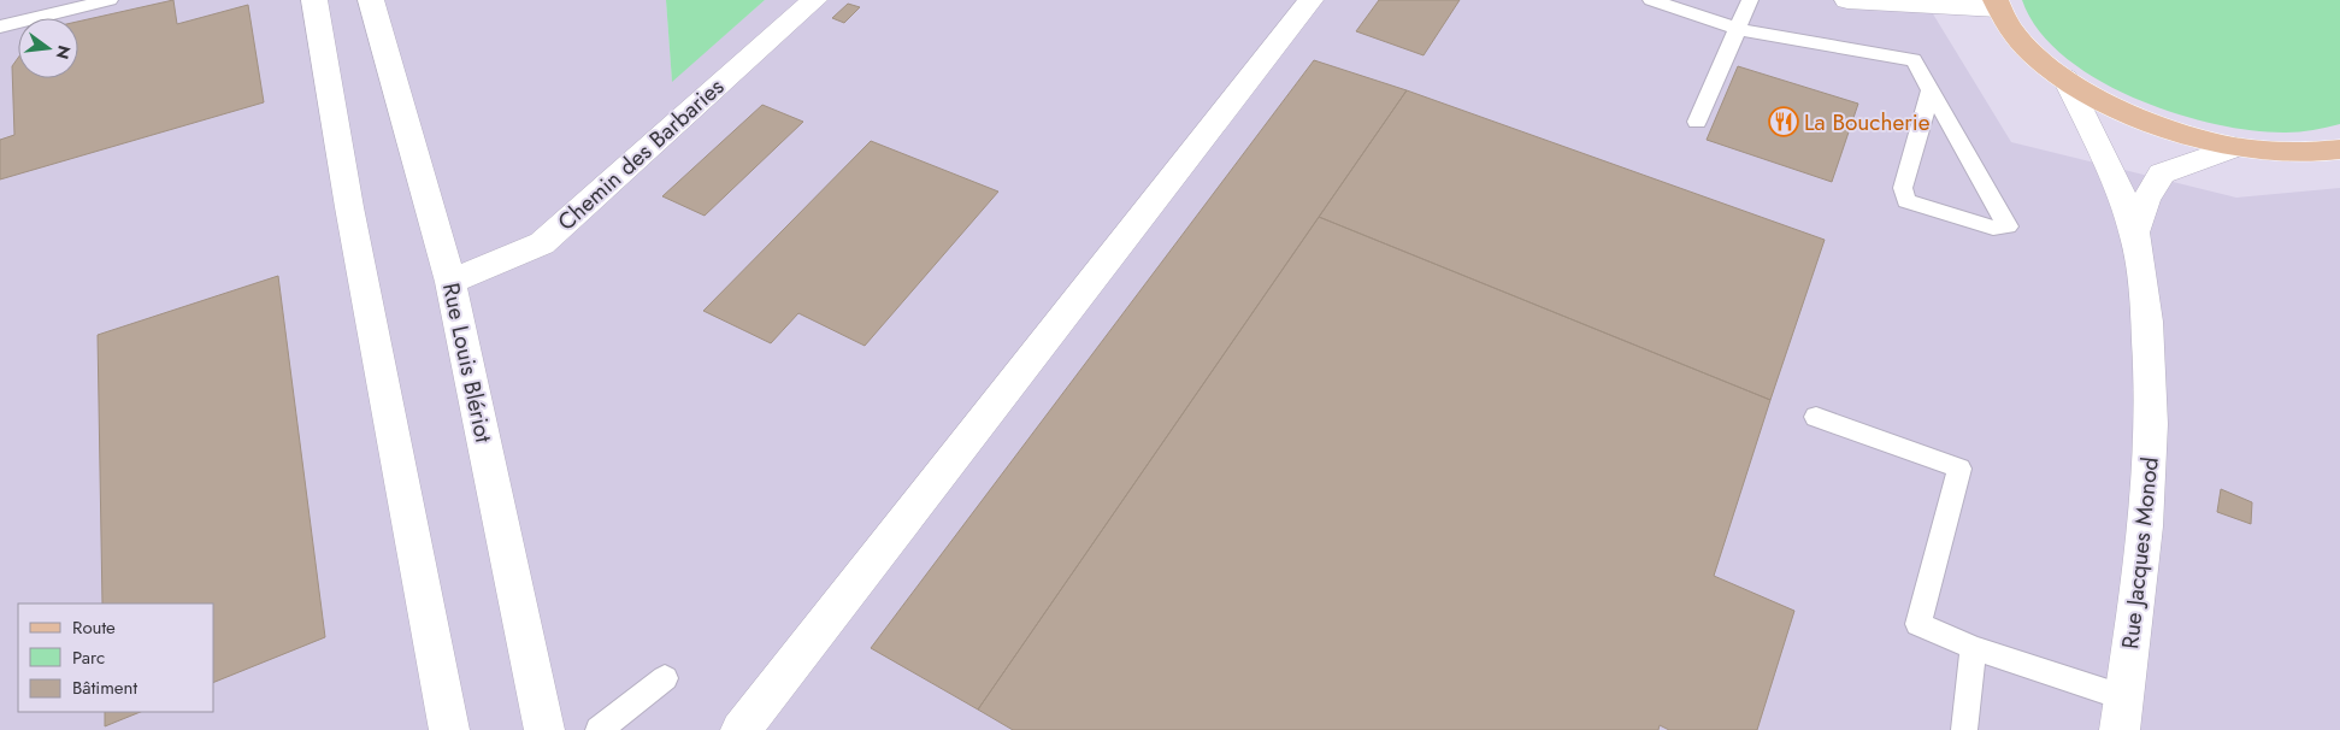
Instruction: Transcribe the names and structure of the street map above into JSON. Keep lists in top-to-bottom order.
{
  "streets": {
    "street": ["Chemin des Barbaries", "Rue Louis Blériot", "Rue Jacques Monod"]
  },
  "crossings": [
    ["Chemin des Barbaries", "Rue Louis Blériot"]
  ],
  "places": {
    "restaurant": ["La Boucherie"]
  },
  "legend": ["Route", "Parc", "Bâtiment"],
  "north": "right"
}
